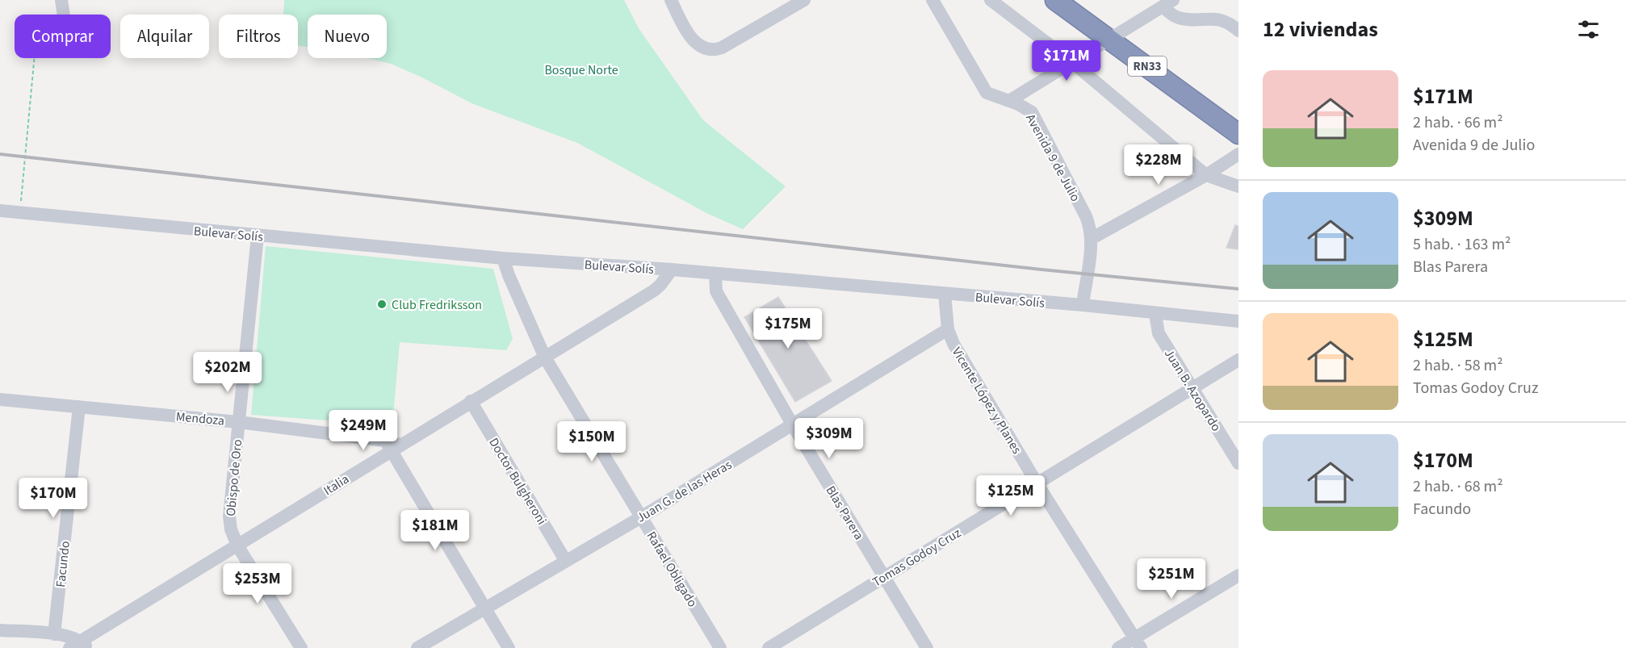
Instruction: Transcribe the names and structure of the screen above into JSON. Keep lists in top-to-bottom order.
{
  "streets": {
    "highway": ["RN33"],
    "street": [
      "Avenida 9 de Julio",
      "Bulevar Solís",
      "Juan B. Azopardo",
      "Vicente López y Planes",
      "Mendoza",
      "Obispo de Oro",
      "Doctor Bulgheroni",
      "Italia",
      "Juan G. de las Heras",
      "Blas Parera",
      "Tomas Godoy Cruz",
      "Facundo",
      "Rafael Obligado"
    ]
  },
  "crossings": [
    ["Bulevar Solís", "Juan B. Azopardo"],
    ["Bulevar Solís", "Vicente López y Planes"],
    ["Bulevar Solís", "Obispo de Oro"],
    ["Bulevar Solís", "Italia"],
    ["Bulevar Solís", "Blas Parera"],
    ["Bulevar Solís", "Rafael Obligado"],
    ["Juan B. Azopardo", "Tomas Godoy Cruz"],
    ["Vicente López y Planes", "Juan G. de las Heras"],
    ["Vicente López y Planes", "Tomas Godoy Cruz"],
    ["Mendoza", "Obispo de Oro"],
    ["Mendoza", "Italia"],
    ["Mendoza", "Facundo"],
    ["Obispo de Oro", "Italia"],
    ["Doctor Bulgheroni", "Italia"],
    ["Doctor Bulgheroni", "Juan G. de las Heras"],
    ["Italia", "Rafael Obligado"],
    ["Juan G. de las Heras", "Blas Parera"],
    ["Juan G. de las Heras", "Rafael Obligado"],
    ["Blas Parera", "Tomas Godoy Cruz"]
  ],
  "parks": ["Bosque Norte"],
  "places": ["Club Fredriksson"],
  "page": {
    "heading": "12 viviendas",
    "chip": [
      "Comprar",
      "Alquilar",
      "Filtros",
      "Nuevo"
    ],
    "price": [
      "$171M",
      "$228M",
      "$175M",
      "$202M",
      "$249M",
      "$309M",
      "$150M",
      "$125M",
      "$170M",
      "$181M",
      "$251M",
      "$253M"
    ],
    "list": [
      {
        "name": "$171M",
        "note": "2 hab. · 66 m² · Avenida 9 de Julio"
      },
      {
        "name": "$309M",
        "note": "5 hab. · 163 m² · Blas Parera"
      },
      {
        "name": "$125M",
        "note": "2 hab. · 58 m² · Tomas Godoy Cruz"
      },
      {
        "name": "$170M",
        "note": "2 hab. · 68 m² · Facundo"
      }
    ]
  }
}
